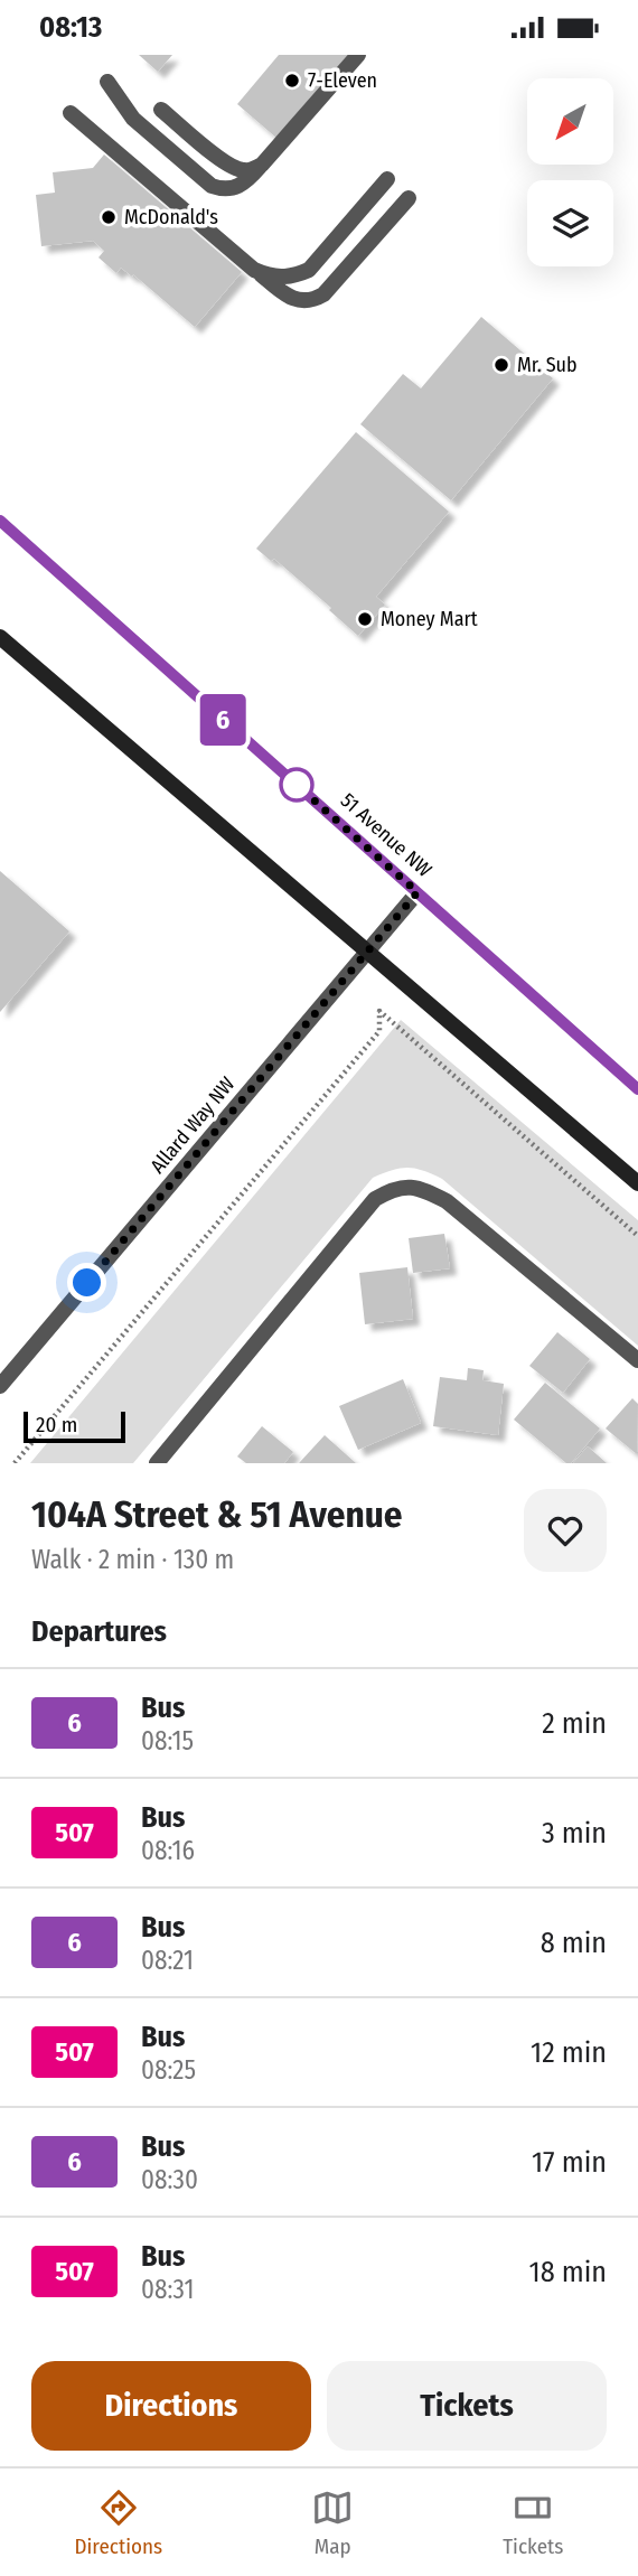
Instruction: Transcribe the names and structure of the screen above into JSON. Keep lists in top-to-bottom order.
{
  "streets": {
    "main road": ["51 Avenue NW"],
    "street": ["Allard Way NW"]
  },
  "crossings": [
    ["51 Avenue NW", "Allard Way NW"]
  ],
  "places": [
    "7-Eleven",
    "McDonald's",
    "Mr. Sub",
    "Money Mart"
  ],
  "lines": ["bus line 6"],
  "scale_bar": "20 m",
  "north": "bottom left",
  "page": {
    "status": "08:13",
    "on_map": "6",
    "scale": "20 m",
    "heading": [
      ["104A Street & 51 Avenue", "Walk · 2 min · 130 m"],
      "Departures"
    ],
    "list": [
      {
        "mark": "6",
        "name": "Bus",
        "note": "08:15",
        "value": "2 min"
      },
      {
        "mark": "507",
        "name": "Bus",
        "note": "08:16",
        "value": "3 min"
      },
      {
        "mark": "6",
        "name": "Bus",
        "note": "08:21",
        "value": "8 min"
      },
      {
        "mark": "507",
        "name": "Bus",
        "note": "08:25",
        "value": "12 min"
      },
      {
        "mark": "6",
        "name": "Bus",
        "note": "08:30",
        "value": "17 min"
      },
      {
        "mark": "507",
        "name": "Bus",
        "note": "08:31",
        "value": "18 min"
      }
    ],
    "buttons": ["Directions", "Tickets"],
    "tabs": ["Directions", "Map", "Tickets"]
  }
}
